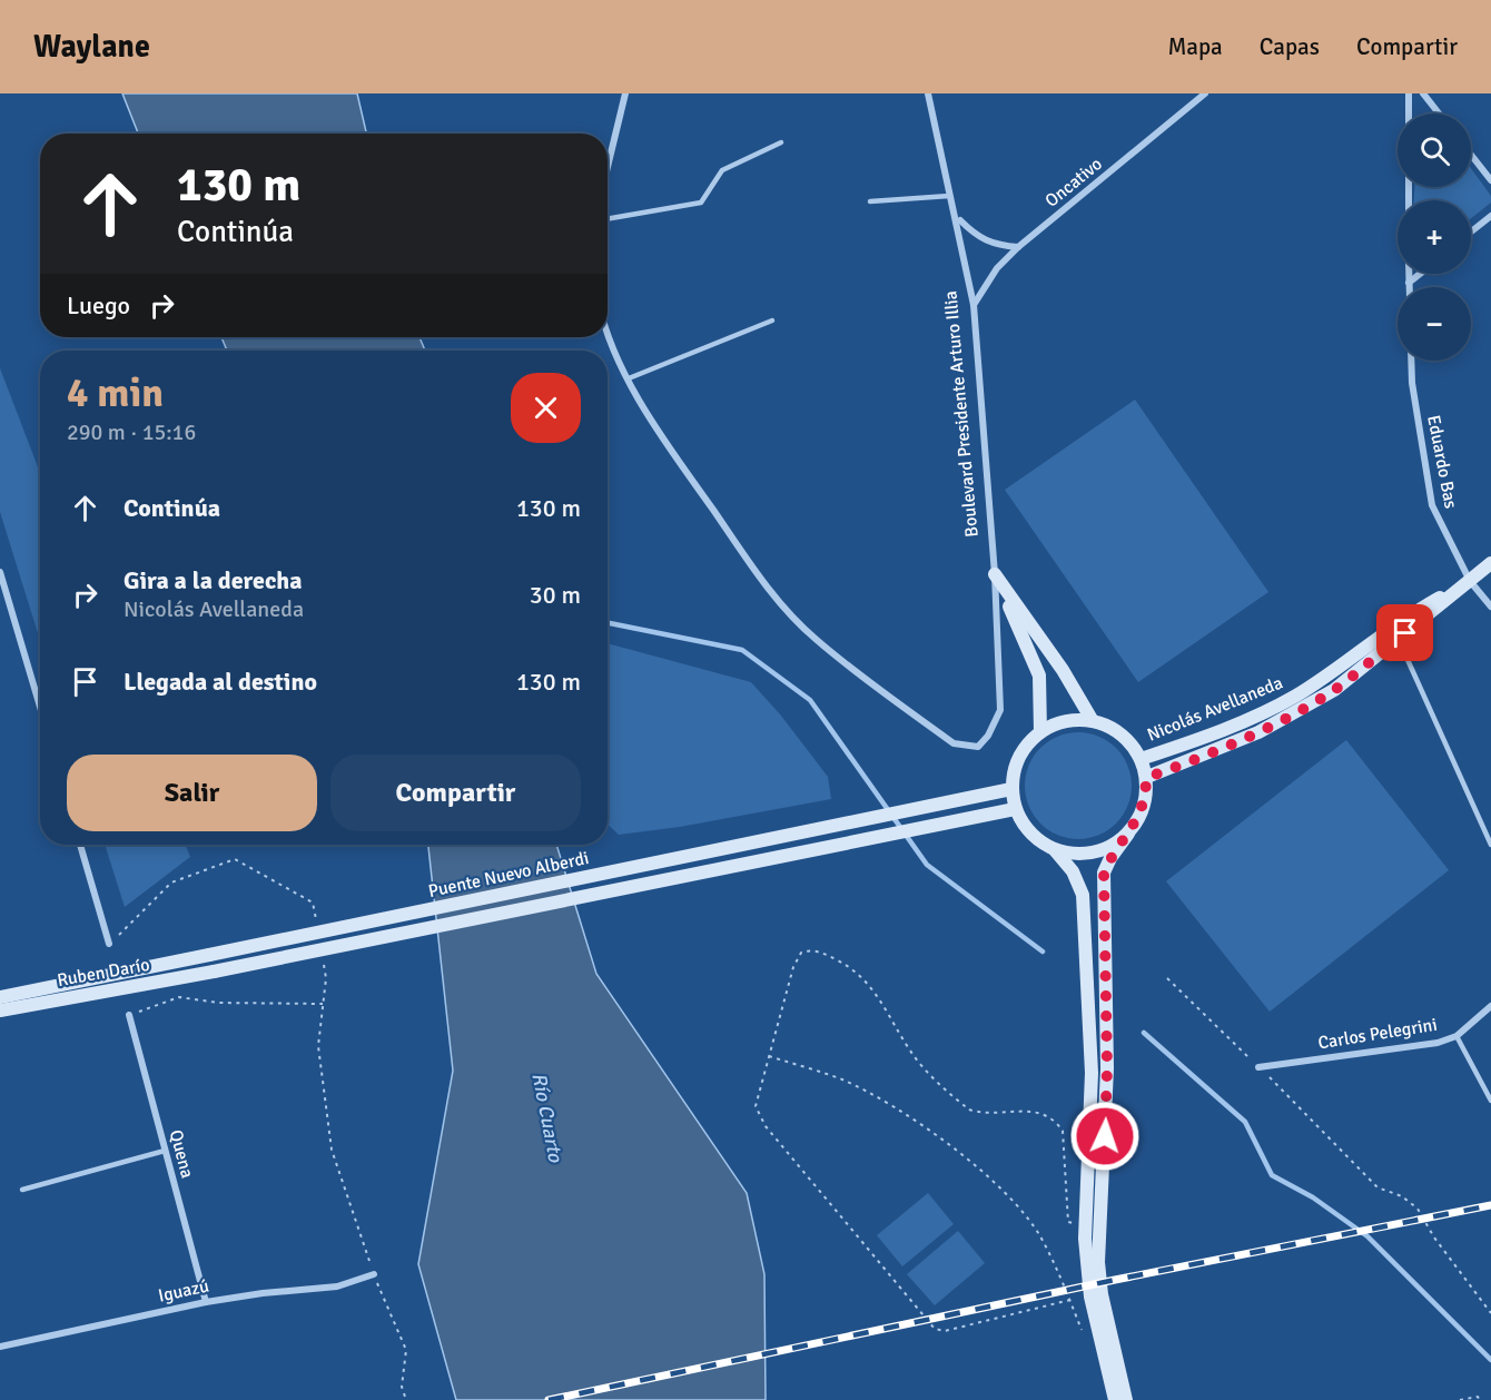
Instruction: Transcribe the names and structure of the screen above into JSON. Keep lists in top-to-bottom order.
{
  "streets": {
    "main road": ["Nicolás Avellaneda", "Puente Nuevo Alberdi", "Ruben Darío"],
    "street": [
      "Oncativo",
      "Boulevard Presidente Arturo Illia",
      "Eduardo Bas",
      "Carlos Pelegrini",
      "Quena",
      "Iguazú"
    ]
  },
  "crossings": [
    ["Oncativo", "Boulevard Presidente Arturo Illia"],
    ["Eduardo Bas", "Nicolás Avellaneda"],
    ["Nicolás Avellaneda", "Puente Nuevo Alberdi"],
    ["Puente Nuevo Alberdi", "Ruben Darío"],
    ["Quena", "Iguazú"]
  ],
  "water": ["Río Cuarto"],
  "page": {
    "header": "Waylane",
    "nav": ["Mapa", "Capas", "Compartir"],
    "map_buttons": ["+", "−"],
    "turn": ["130 m", "Continúa"],
    "then": "Luego",
    "heading": ["4 min", "290 m · 15:16"],
    "list": [
      {
        "name": "Continúa",
        "value": "130 m"
      },
      {
        "name": "Gira a la derecha",
        "note": "Nicolás Avellaneda",
        "value": "30 m"
      },
      {
        "name": "Llegada al destino",
        "value": "130 m"
      }
    ],
    "buttons": ["Salir", "Compartir"]
  }
}
